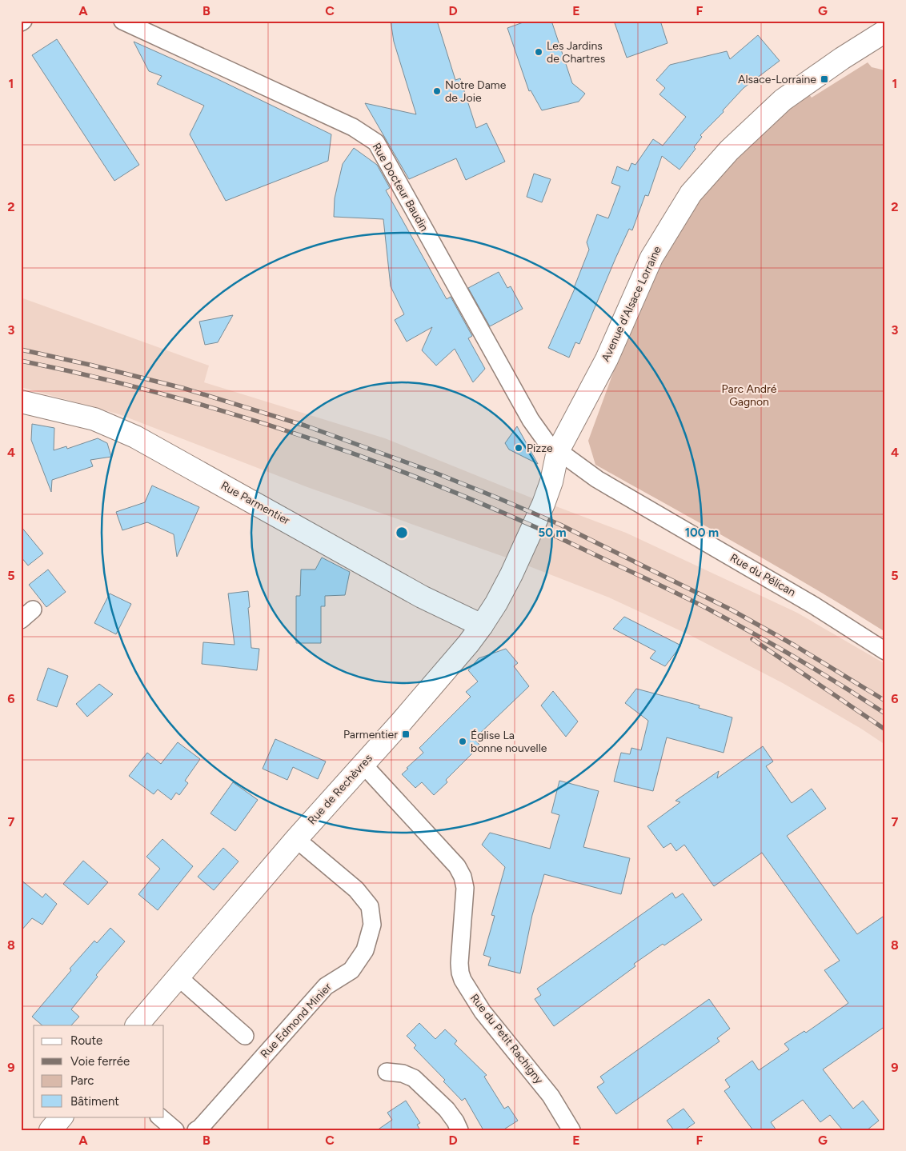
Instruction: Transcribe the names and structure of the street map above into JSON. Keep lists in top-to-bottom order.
{
  "streets": {
    "street": [
      "Rue Docteur Baudin",
      "Avenue d'Alsace Lorraine",
      "Rue Parmentier",
      "Rue du Pélican",
      "Rue de Rechèvres",
      "Rue Edmond Minier",
      "Rue du Petit Rachigny"
    ]
  },
  "crossings": [
    ["Rue Docteur Baudin", "Avenue d'Alsace Lorraine"],
    ["Rue Docteur Baudin", "Rue du Pélican"],
    ["Rue Docteur Baudin", "Rue de Rechèvres"],
    ["Avenue d'Alsace Lorraine", "Rue du Pélican"],
    ["Avenue d'Alsace Lorraine", "Rue de Rechèvres"],
    ["Rue Parmentier", "Rue de Rechèvres"],
    ["Rue du Pélican", "Rue de Rechèvres"],
    ["Rue de Rechèvres", "Rue Edmond Minier"],
    ["Rue de Rechèvres", "Rue du Petit Rachigny"]
  ],
  "parks": ["Parc André Gagnon"],
  "places": {
    "other": [
      "Les Jardins de Chartres",
      "Notre Dame de Joie",
      "Pizze",
      "Église La bonne nouvelle"
    ],
    "transit": ["Alsace-Lorraine", "Parmentier"]
  },
  "legend": [
    "Route",
    "Voie ferrée",
    "Parc",
    "Bâtiment"
  ],
  "grid": {
    "columns": [
      "A",
      "B",
      "C",
      "D",
      "E",
      "F",
      "G"
    ],
    "rows": [
      "1",
      "2",
      "3",
      "4",
      "5",
      "6",
      "7",
      "8",
      "9"
    ]
  },
  "rings": ["50 m", "100 m"]
}
